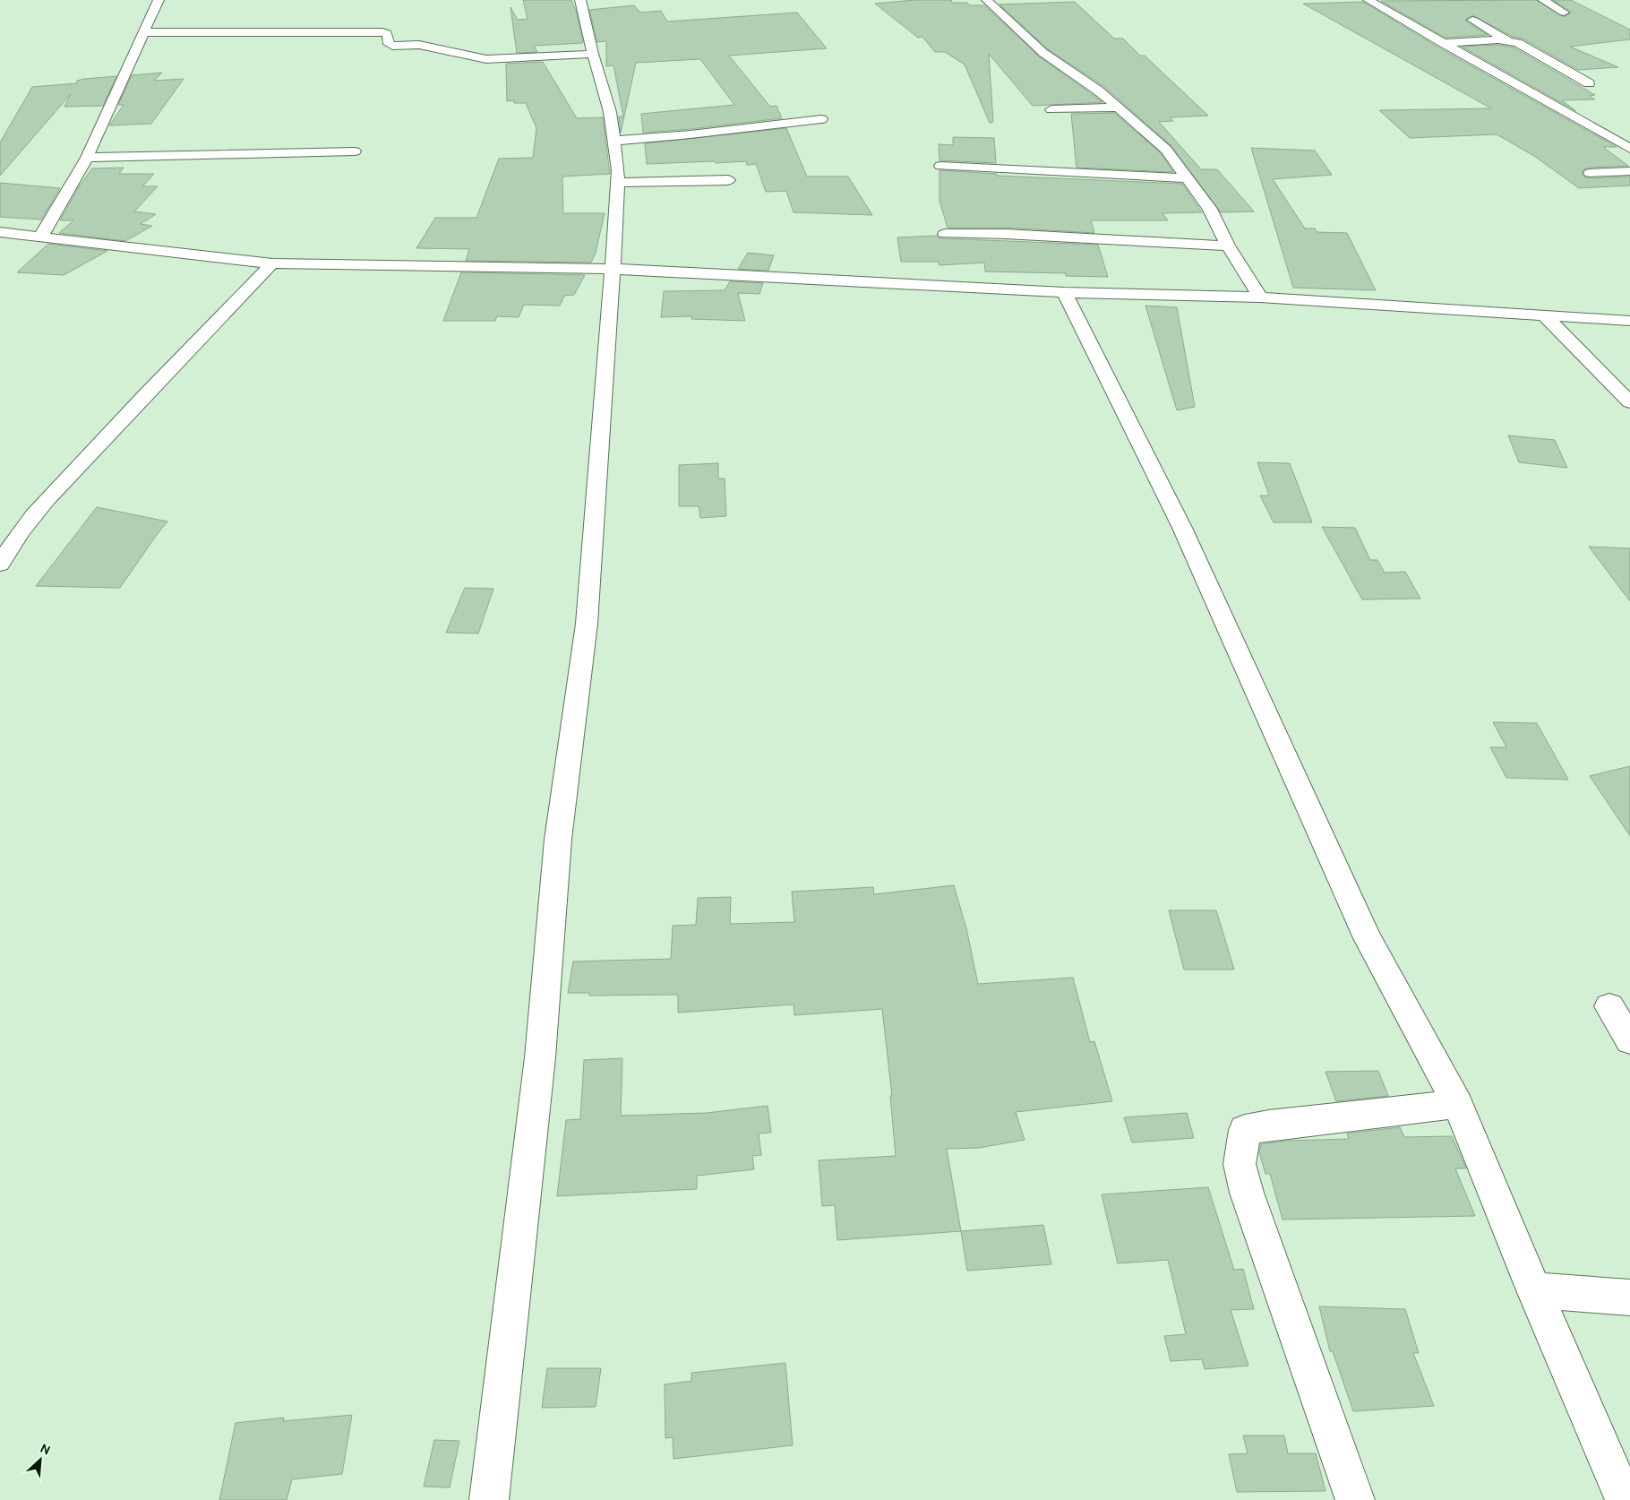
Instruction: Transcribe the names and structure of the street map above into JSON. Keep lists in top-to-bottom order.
{
  "north": "top right"
}
